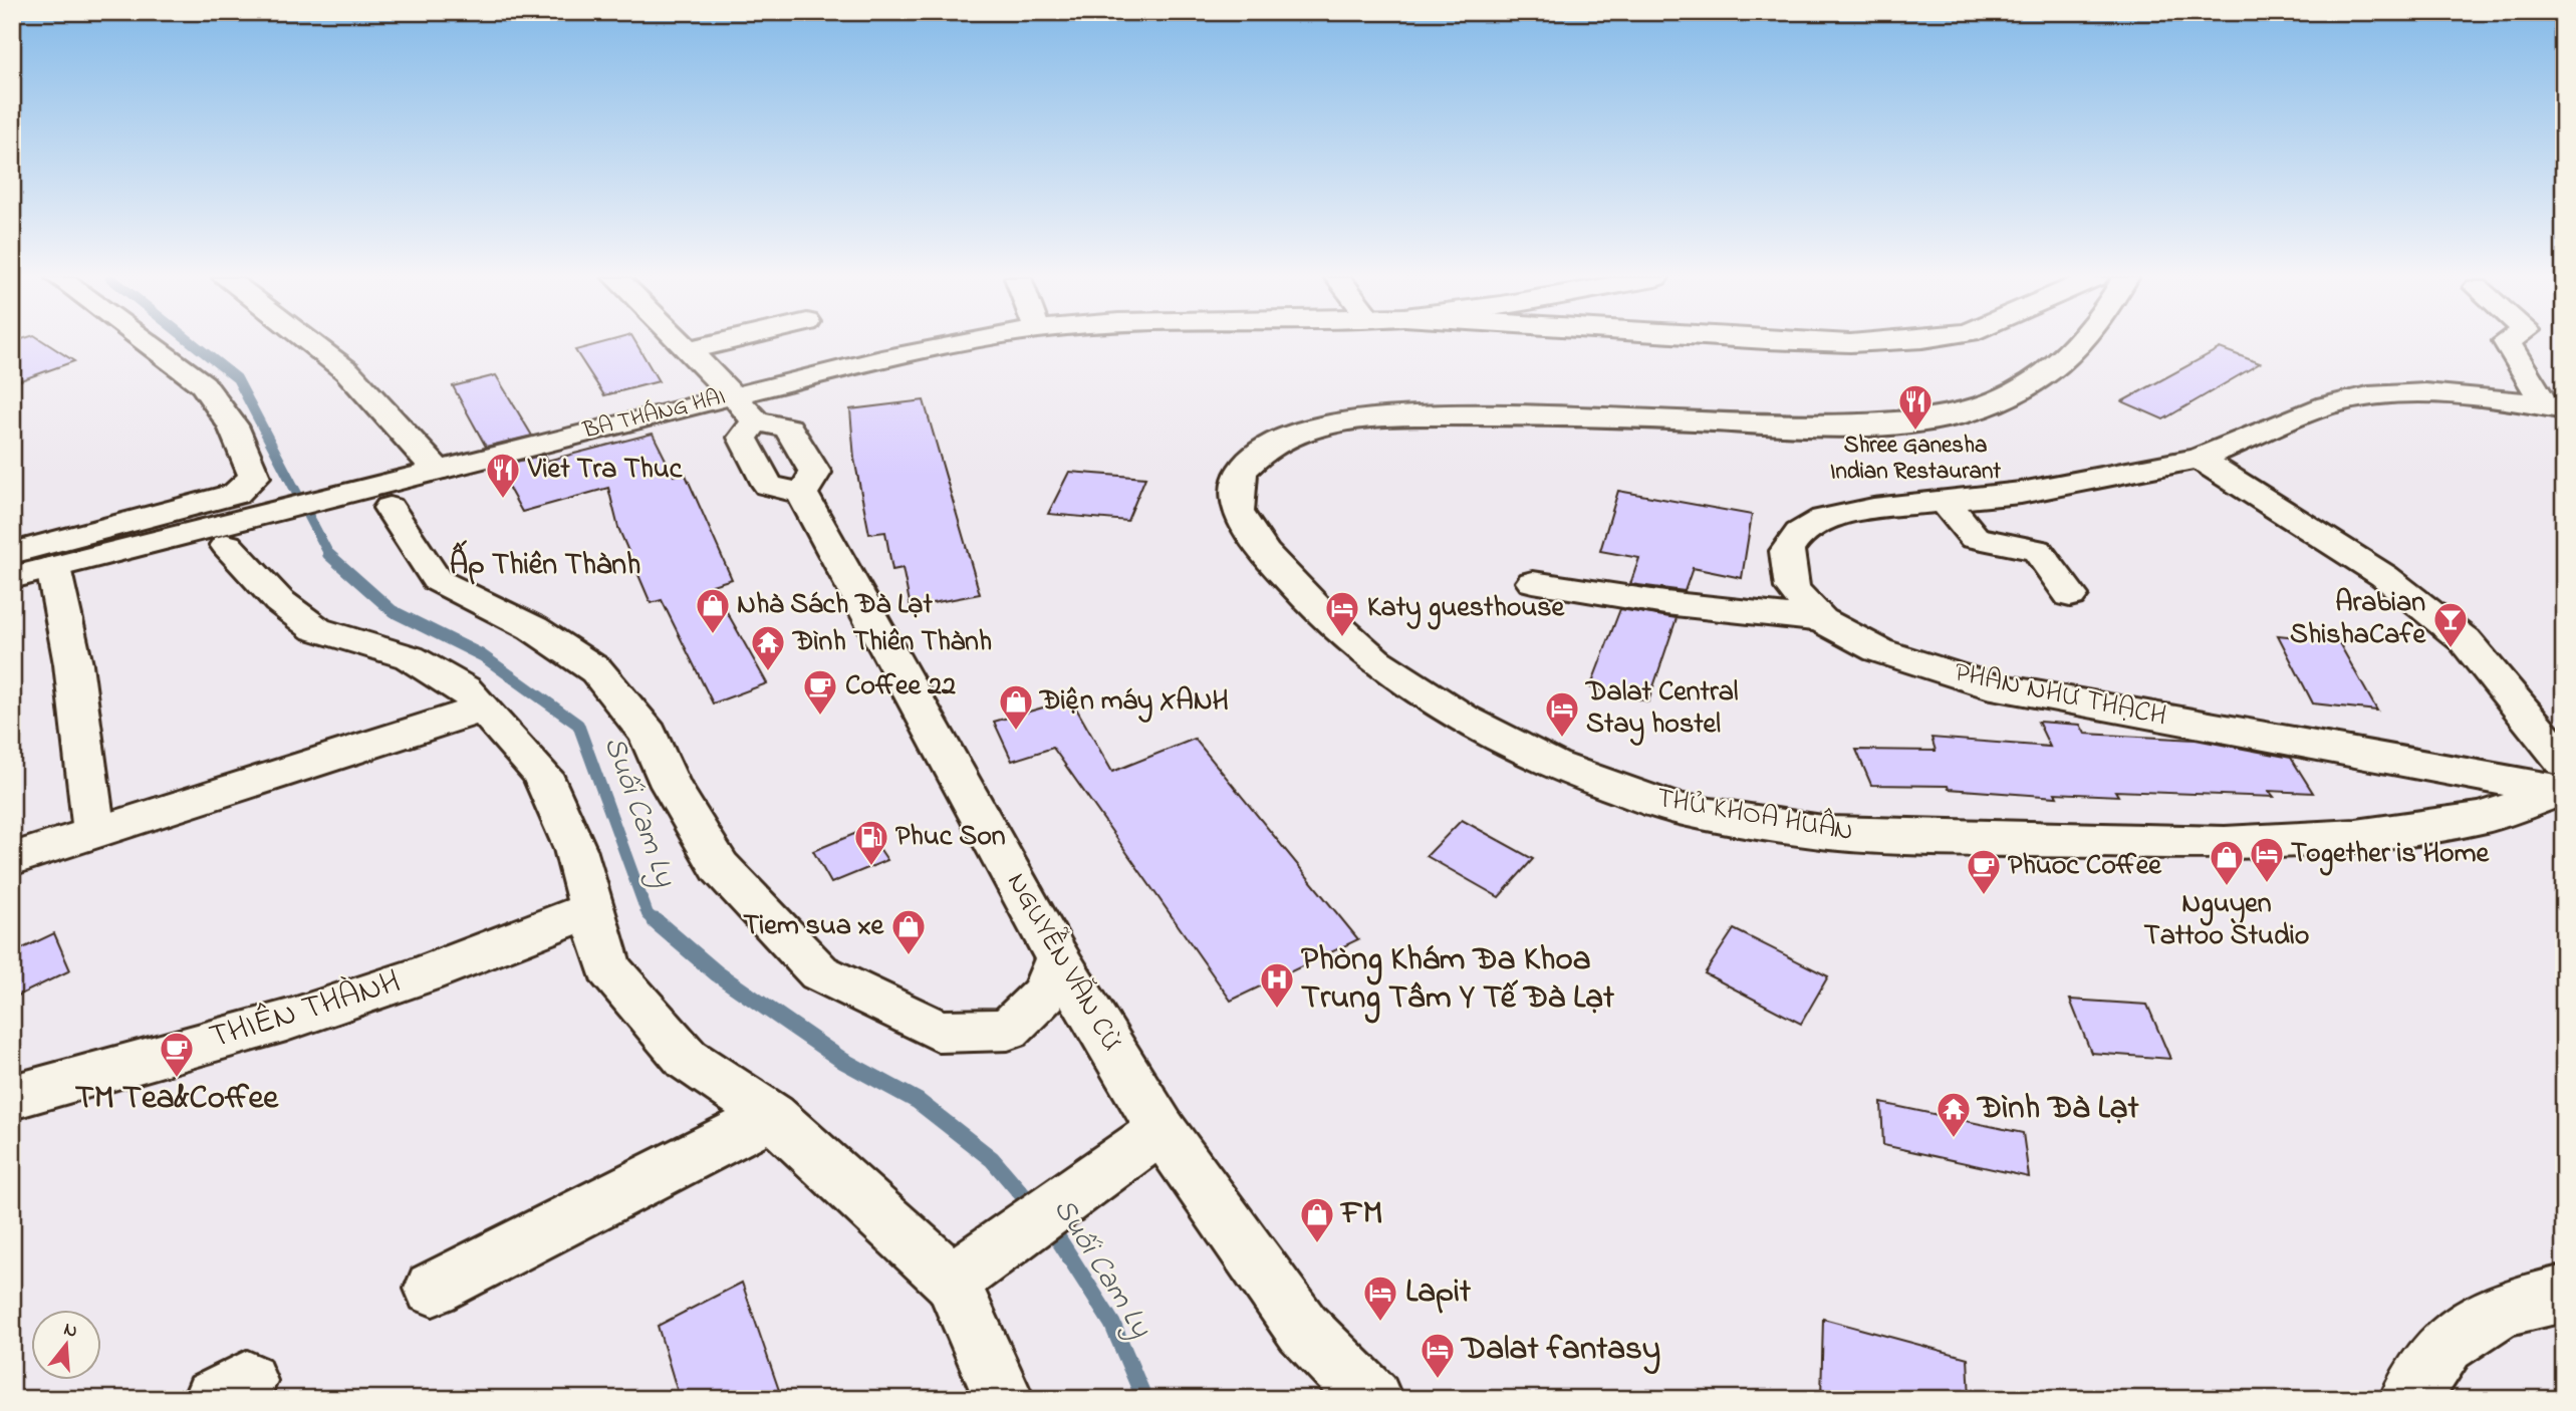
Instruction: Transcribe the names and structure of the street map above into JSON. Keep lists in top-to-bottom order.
{
  "streets": {
    "street": [
      "BA THÁNG HAI",
      "PHAN NHƯ THẠCH",
      "THỦ KHOA HUÂN",
      "NGUYỄN VĂN CỪ",
      "THIÊN THÀNH"
    ]
  },
  "crossings": [
    ["PHAN NHƯ THẠCH", "THỦ KHOA HUÂN"]
  ],
  "districts": ["Ấp Thiên Thành"],
  "water": ["Suối Cam Ly"],
  "places": {
    "restaurant": ["Shree Ganesha Indian Restaurant", "Viet Tra Thuc"],
    "shop": [
      "Nhà Sách Đà Lạt",
      "Điện máy XANH",
      "Nguyen Tattoo Studio",
      "Tiem sua xe",
      "FM"
    ],
    "hotel": [
      "Katy guesthouse",
      "Dalat Central Stay hostel",
      "Together is Home",
      "Lapit",
      "Dalat fantasy"
    ],
    "bar": ["Arabian ShishaCafe"],
    "temple": ["Đình Thiên Thành", "Đình Đà Lạt"],
    "cafe": ["Coffee 22", "Phuoc Coffee", "TM Tea&Coffee"],
    "fuel station": ["Phuc Son"],
    "hospital": ["Phòng Khám Đa Khoa Trung Tâm Y Tế Đà Lạt"]
  },
  "north": "top"
}
